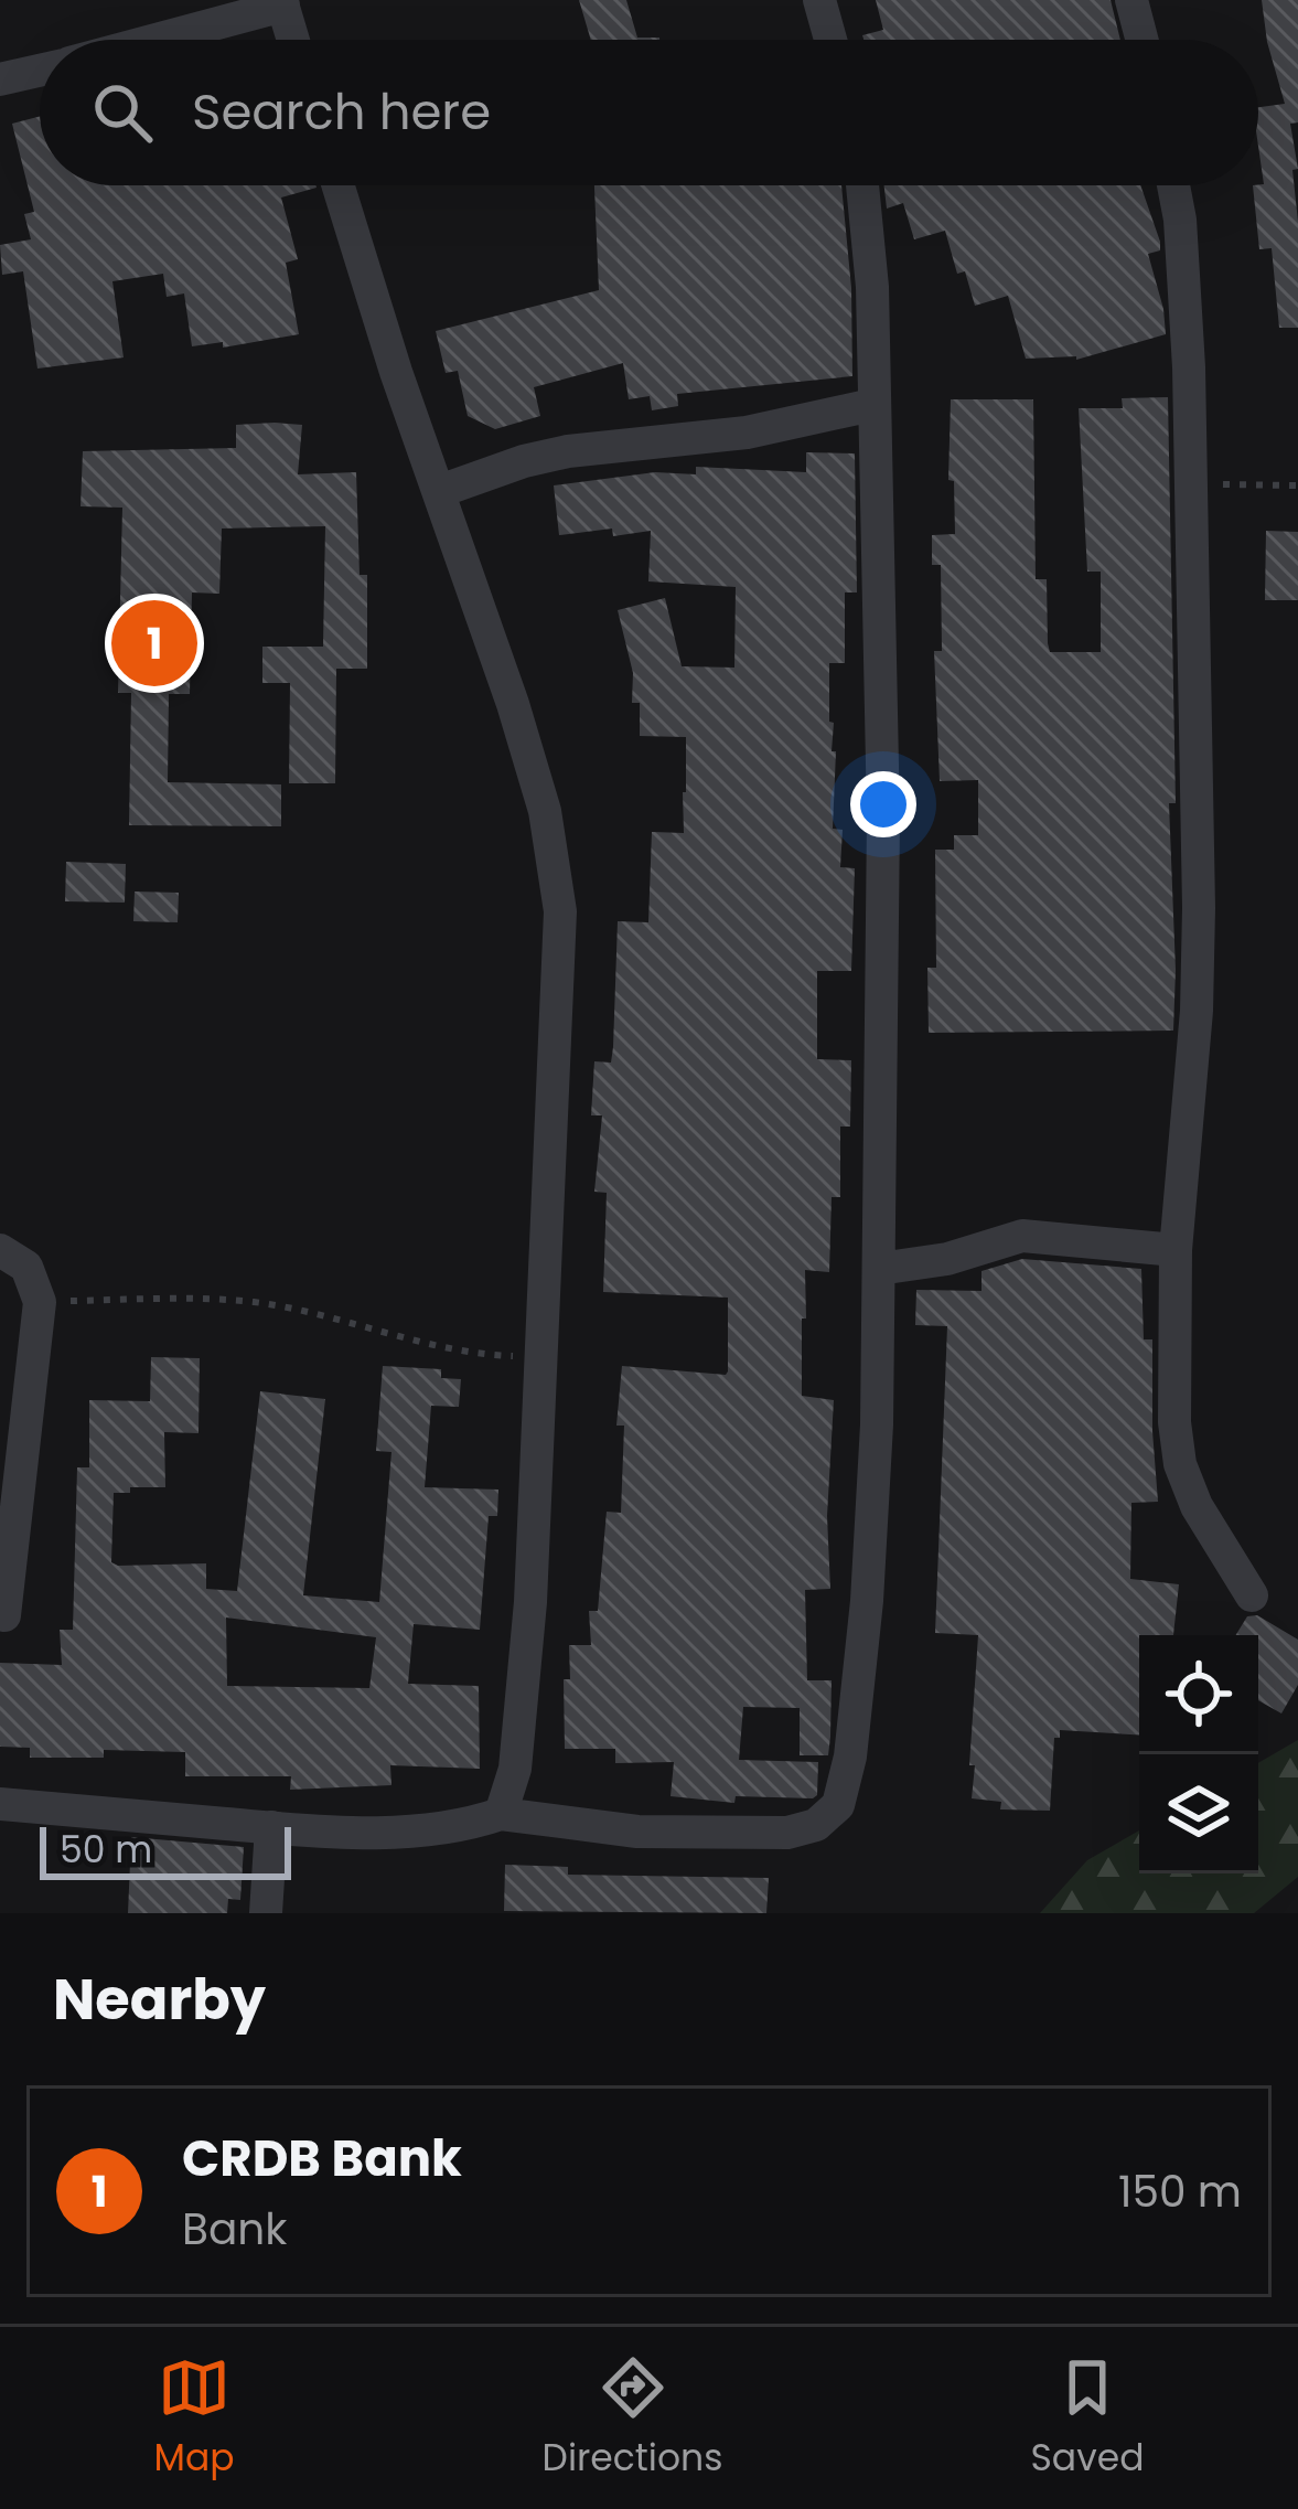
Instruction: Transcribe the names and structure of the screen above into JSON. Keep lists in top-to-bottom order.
{
  "scale_bar": "50 m",
  "page": {
    "search": "Search here",
    "pins": "1",
    "scale": "50 m",
    "heading": "Nearby",
    "list": [
      {
        "mark": "1",
        "name": "CRDB Bank",
        "note": "Bank",
        "value": "150 m"
      }
    ],
    "nav": ["Map", "Directions", "Saved"]
  }
}
